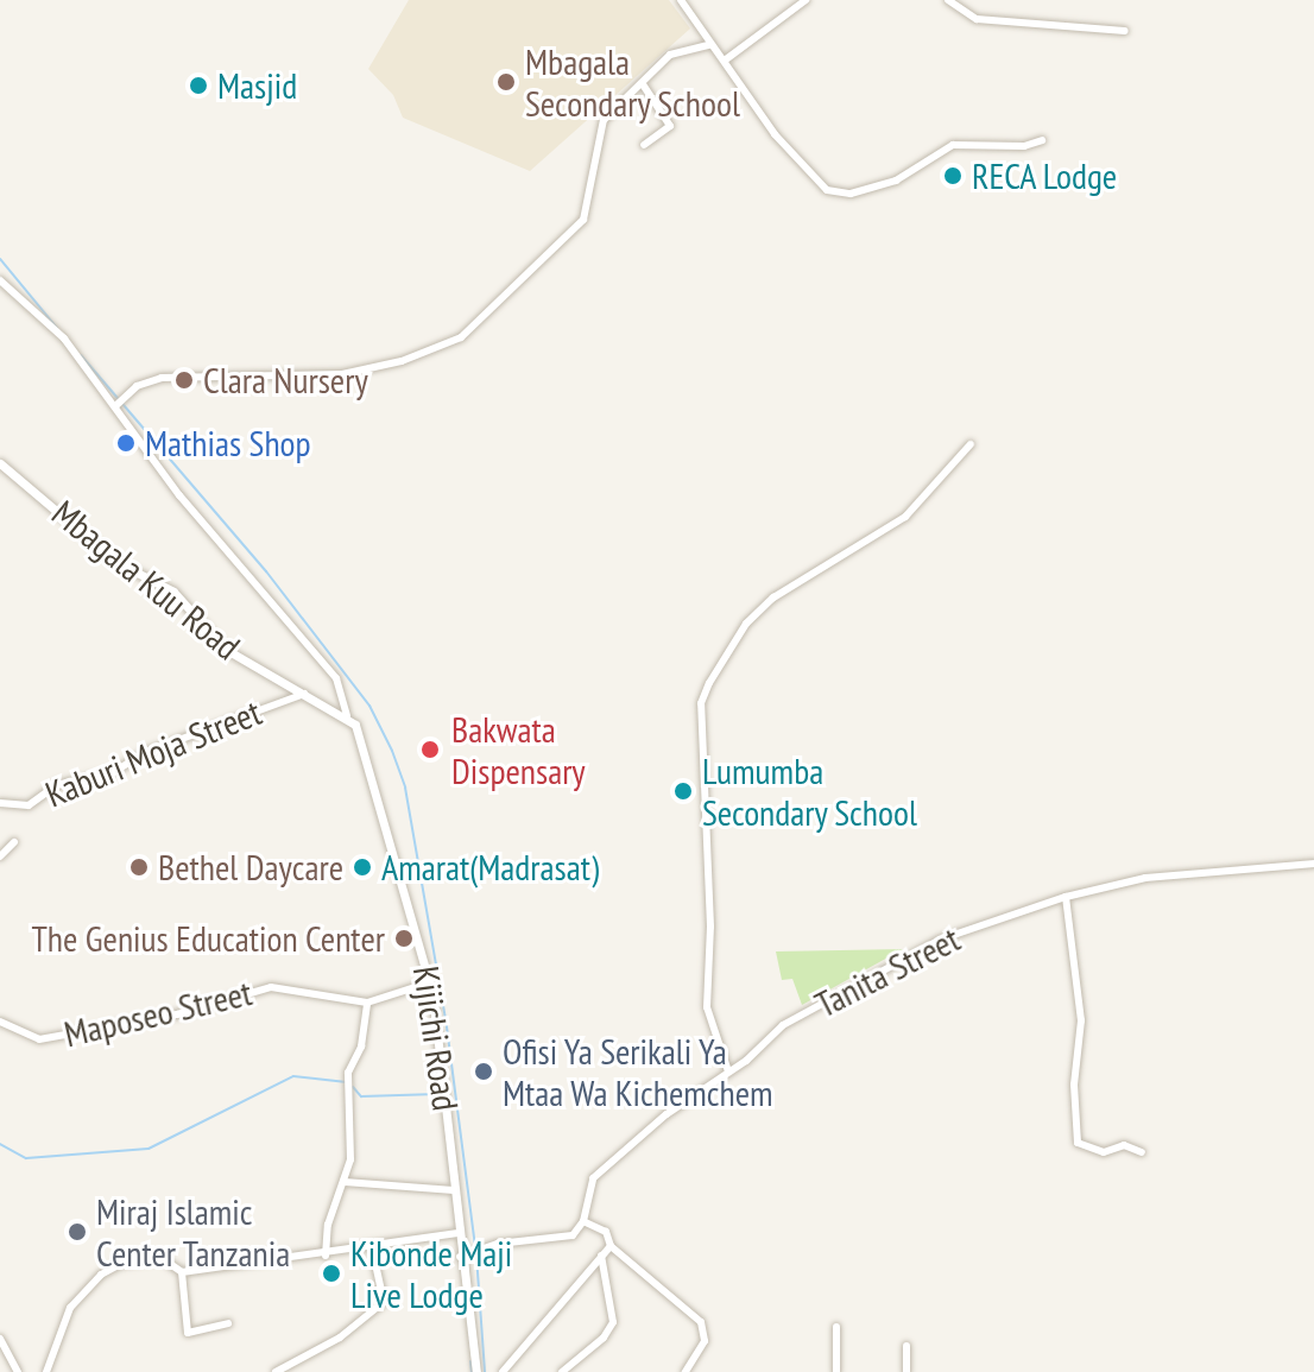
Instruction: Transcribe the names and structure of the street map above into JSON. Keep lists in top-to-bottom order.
{
  "streets": {
    "street": [
      "Mbagala Kuu Road",
      "Kaburi Moja Street",
      "Tanita Street",
      "Maposeo Street",
      "Kijichi Road"
    ]
  },
  "crossings": [
    ["Mbagala Kuu Road", "Kaburi Moja Street"],
    ["Mbagala Kuu Road", "Kijichi Road"],
    ["Maposeo Street", "Kijichi Road"]
  ],
  "places": [
    "Mbagala Secondary School",
    "Masjid",
    "RECA Lodge",
    "Clara Nursery",
    "Mathias Shop",
    "Bakwata Dispensary",
    "Lumumba Secondary School",
    "Bethel Daycare",
    "Amarat(Madrasat)",
    "The Genius Education Center",
    "Ofisi Ya Serikali Ya Mtaa Wa Kichemchem",
    "Miraj Islamic Center Tanzania",
    "Kibonde Maji Live Lodge"
  ]
}
